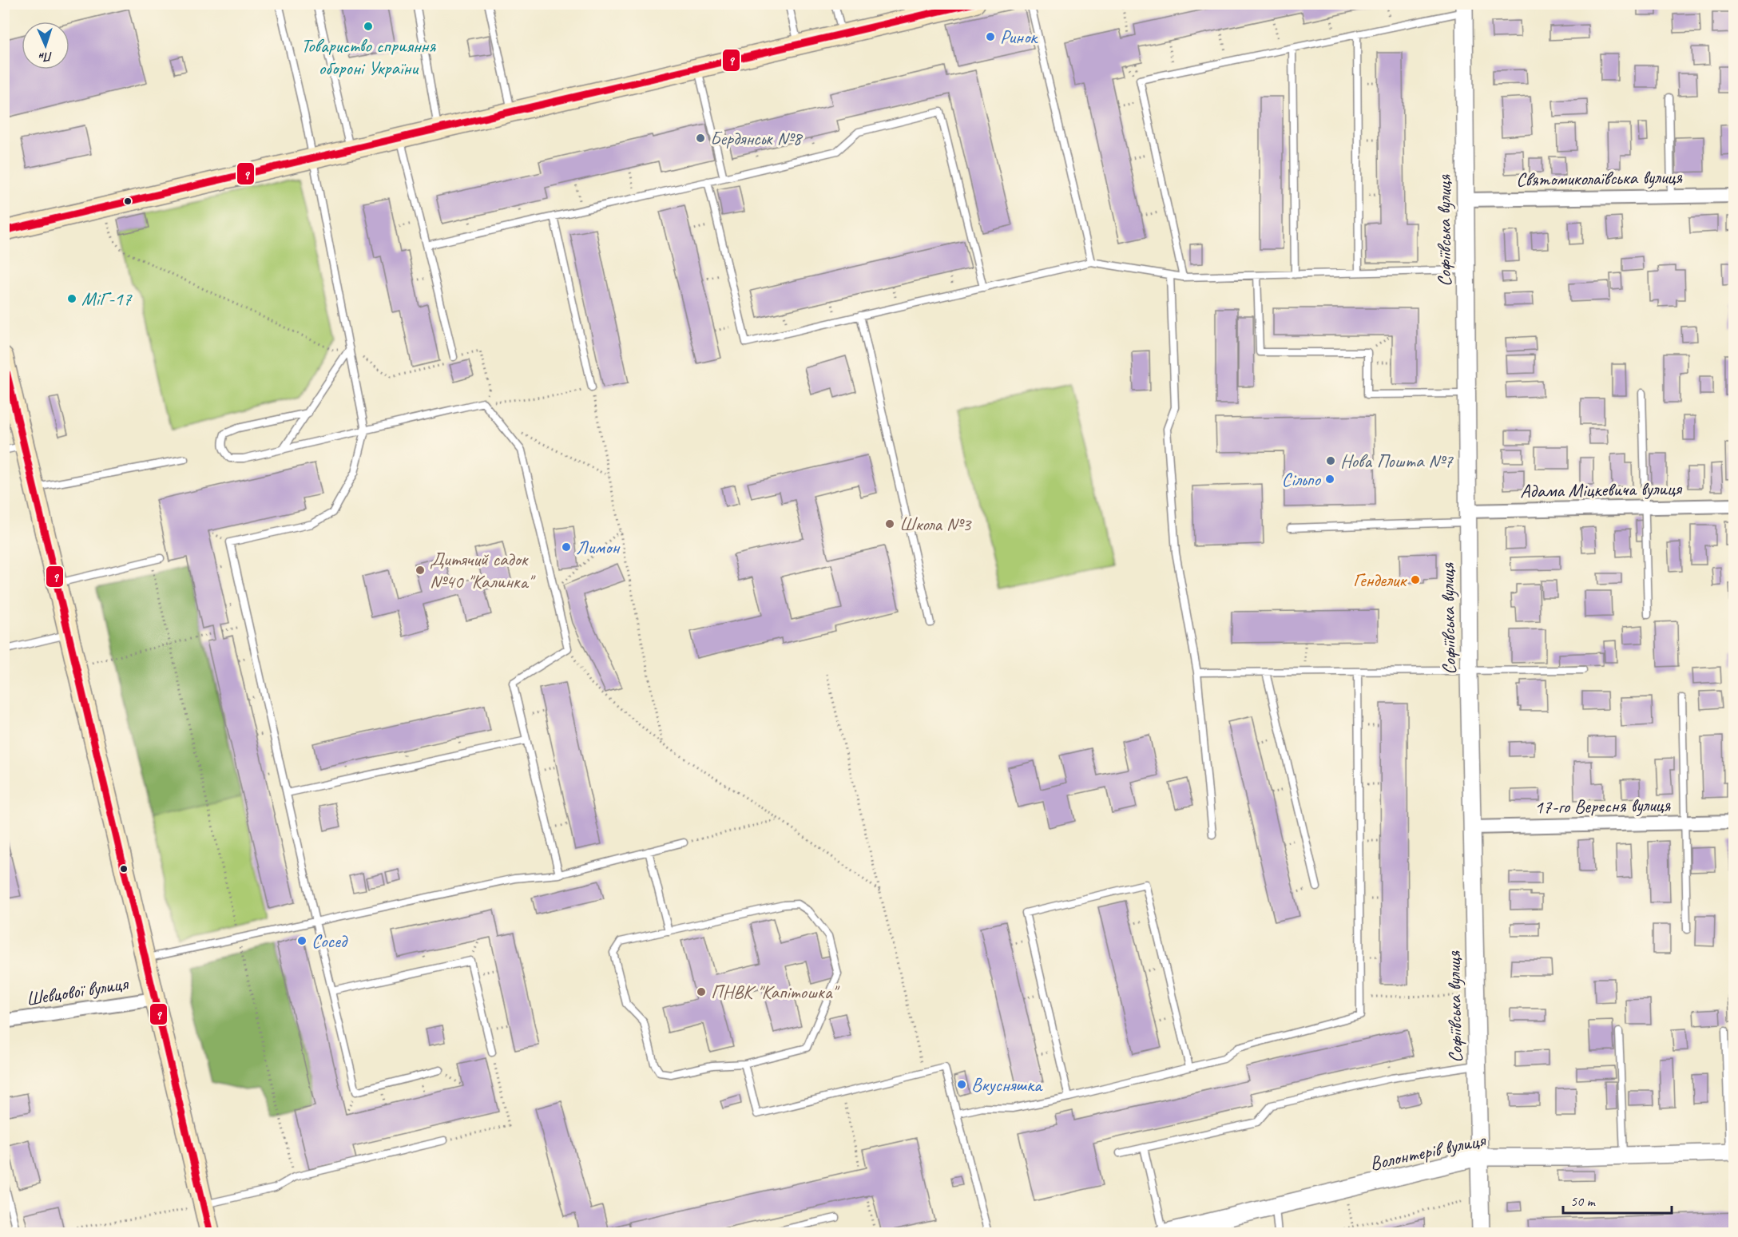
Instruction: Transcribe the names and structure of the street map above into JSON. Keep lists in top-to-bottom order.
{
  "streets": {
    "street": [
      "Святомиколаївська вулиця",
      "Софіївська вулиця",
      "Адама Міцкевича вулиця",
      "17-го Вересня вулиця",
      "Шевцової вулиця",
      "Волонтерів вулиця"
    ]
  },
  "crossings": [
    ["Святомиколаївська вулиця", "Софіївська вулиця"],
    ["Софіївська вулиця", "Адама Міцкевича вулиця"],
    ["Софіївська вулиця", "17-го Вересня вулиця"],
    ["Софіївська вулиця", "Волонтерів вулиця"]
  ],
  "places": [
    "Товариство сприяння обороні України",
    "Ринок",
    "Бердянськ №8",
    "МіГ-17",
    "Нова Пошта №7",
    "Сільпо",
    "Школа №3",
    "Лимон",
    "Дитячий садок №40 \"Калинка\"",
    "Генделик",
    "Сосед",
    "ПНВК \"Капітошка\"",
    "Вкусняшка"
  ],
  "lines": ["transit line 9"],
  "scale_bar": "50 m",
  "north": "bottom"
}
